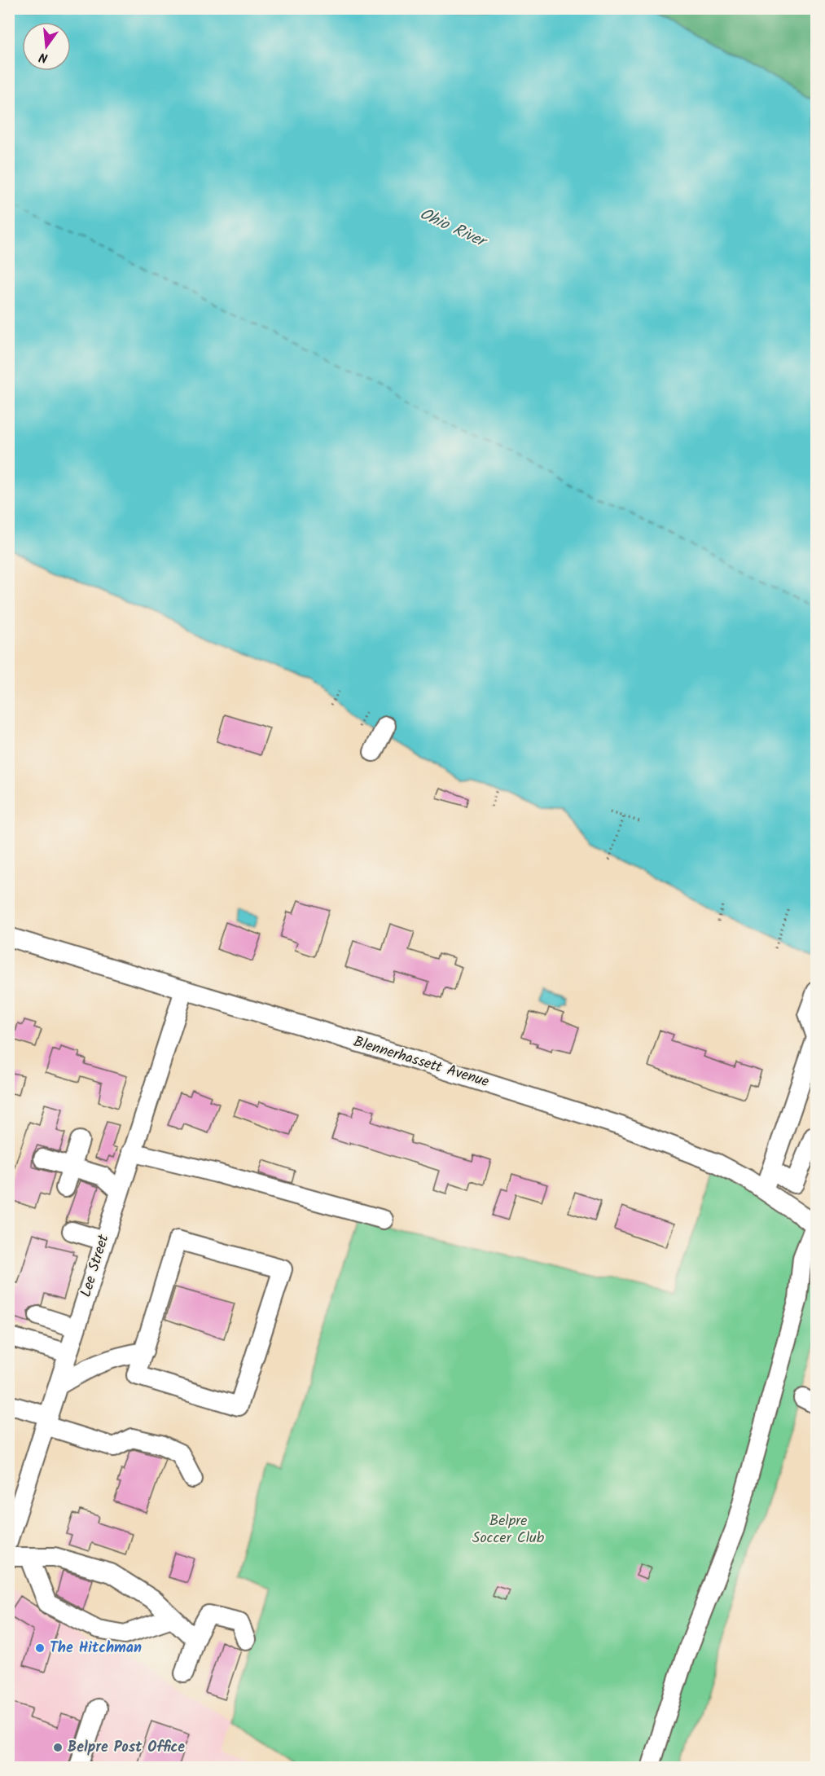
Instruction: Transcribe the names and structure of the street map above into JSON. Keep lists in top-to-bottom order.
{
  "streets": {
    "street": ["Blennerhassett Avenue", "Lee Street"]
  },
  "crossings": [
    ["Blennerhassett Avenue", "Lee Street"]
  ],
  "water": ["Ohio River"],
  "parks": ["Belpre Soccer Club"],
  "places": ["The Hitchman", "Belpre Post Office"],
  "north": "bottom"
}
